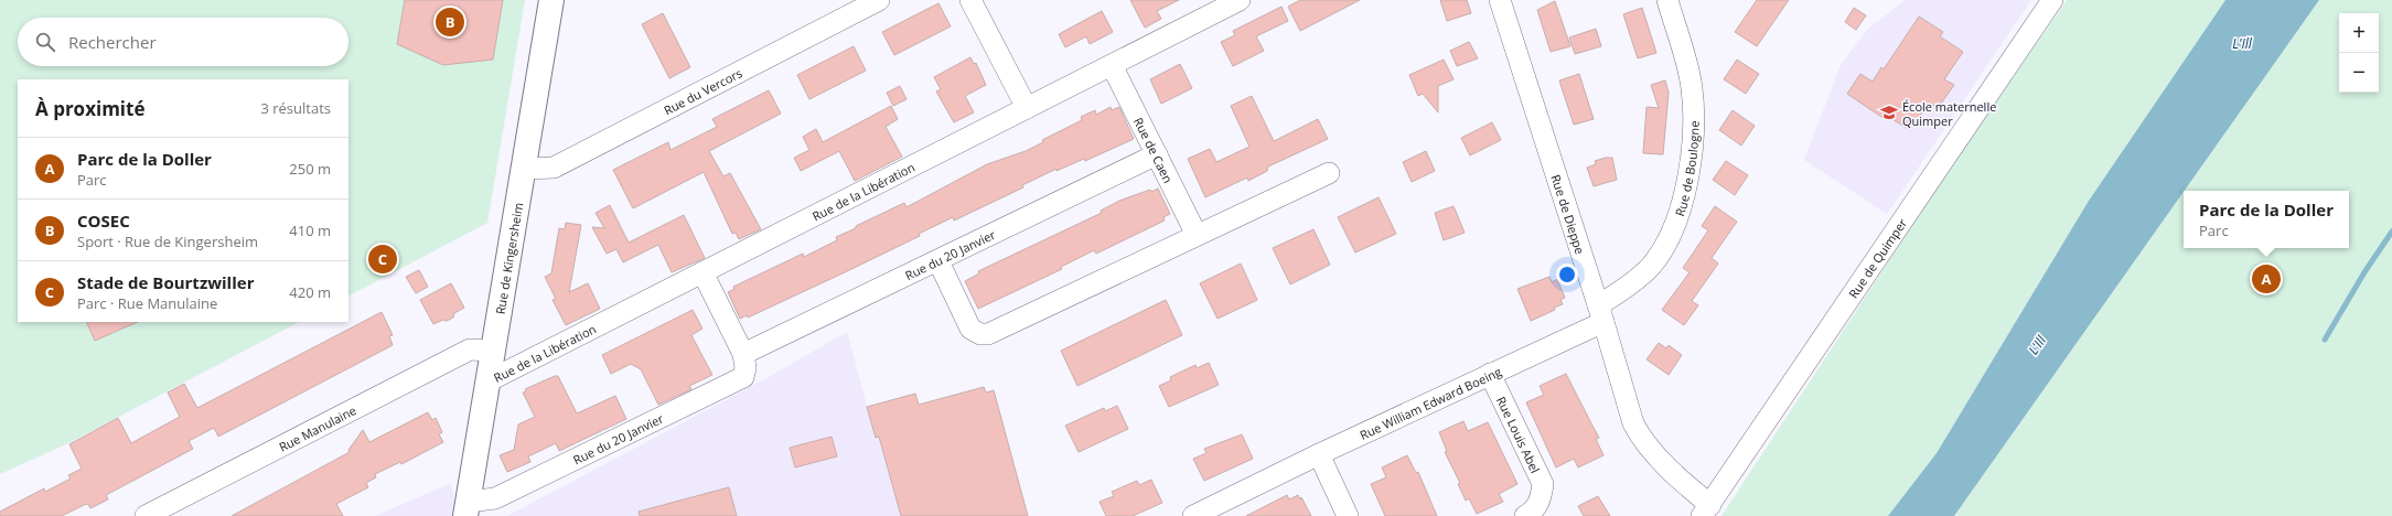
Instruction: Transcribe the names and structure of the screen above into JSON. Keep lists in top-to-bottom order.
{
  "streets": {
    "main road": ["Rue de Kingersheim"],
    "street": [
      "Rue du Vercors",
      "Rue de Caen",
      "Rue de Boulogne",
      "Rue de la Libération",
      "Rue de Dieppe",
      "Rue du 20 Janvier",
      "Rue de Quimper",
      "Rue William Edward Boeing",
      "Rue Manulaine",
      "Rue Louis Abel"
    ]
  },
  "crossings": [
    ["Rue du Vercors", "Rue de Kingersheim"],
    ["Rue de Caen", "Rue de la Libération"],
    ["Rue de Caen", "Rue du 20 Janvier"],
    ["Rue de Boulogne", "Rue de Dieppe"],
    ["Rue de Boulogne", "Rue William Edward Boeing"],
    ["Rue de la Libération", "Rue du 20 Janvier"],
    ["Rue de la Libération", "Rue de Kingersheim"],
    ["Rue de Dieppe", "Rue de Quimper"],
    ["Rue de Dieppe", "Rue William Edward Boeing"],
    ["Rue du 20 Janvier", "Rue de Kingersheim"],
    ["Rue de Kingersheim", "Rue Manulaine"],
    ["Rue William Edward Boeing", "Rue Louis Abel"]
  ],
  "water": ["L'Ill"],
  "places": {
    "school or university": ["École maternelle Quimper"]
  },
  "page": {
    "pins": ["B", "C", "A"],
    "map_buttons": ["+", "−"],
    "search": "Rechercher",
    "heading": ["À proximité", "3 résultats"],
    "list": [
      {
        "mark": "A",
        "name": "Parc de la Doller",
        "note": "Parc",
        "value": "250 m"
      },
      {
        "mark": "B",
        "name": "COSEC",
        "note": "Sport · Rue de Kingersheim",
        "value": "410 m"
      },
      {
        "mark": "C",
        "name": "Stade de Bourtzwiller",
        "note": "Parc · Rue Manulaine",
        "value": "420 m"
      }
    ],
    "popup": ["Parc de la Doller", "Parc"]
  }
}
